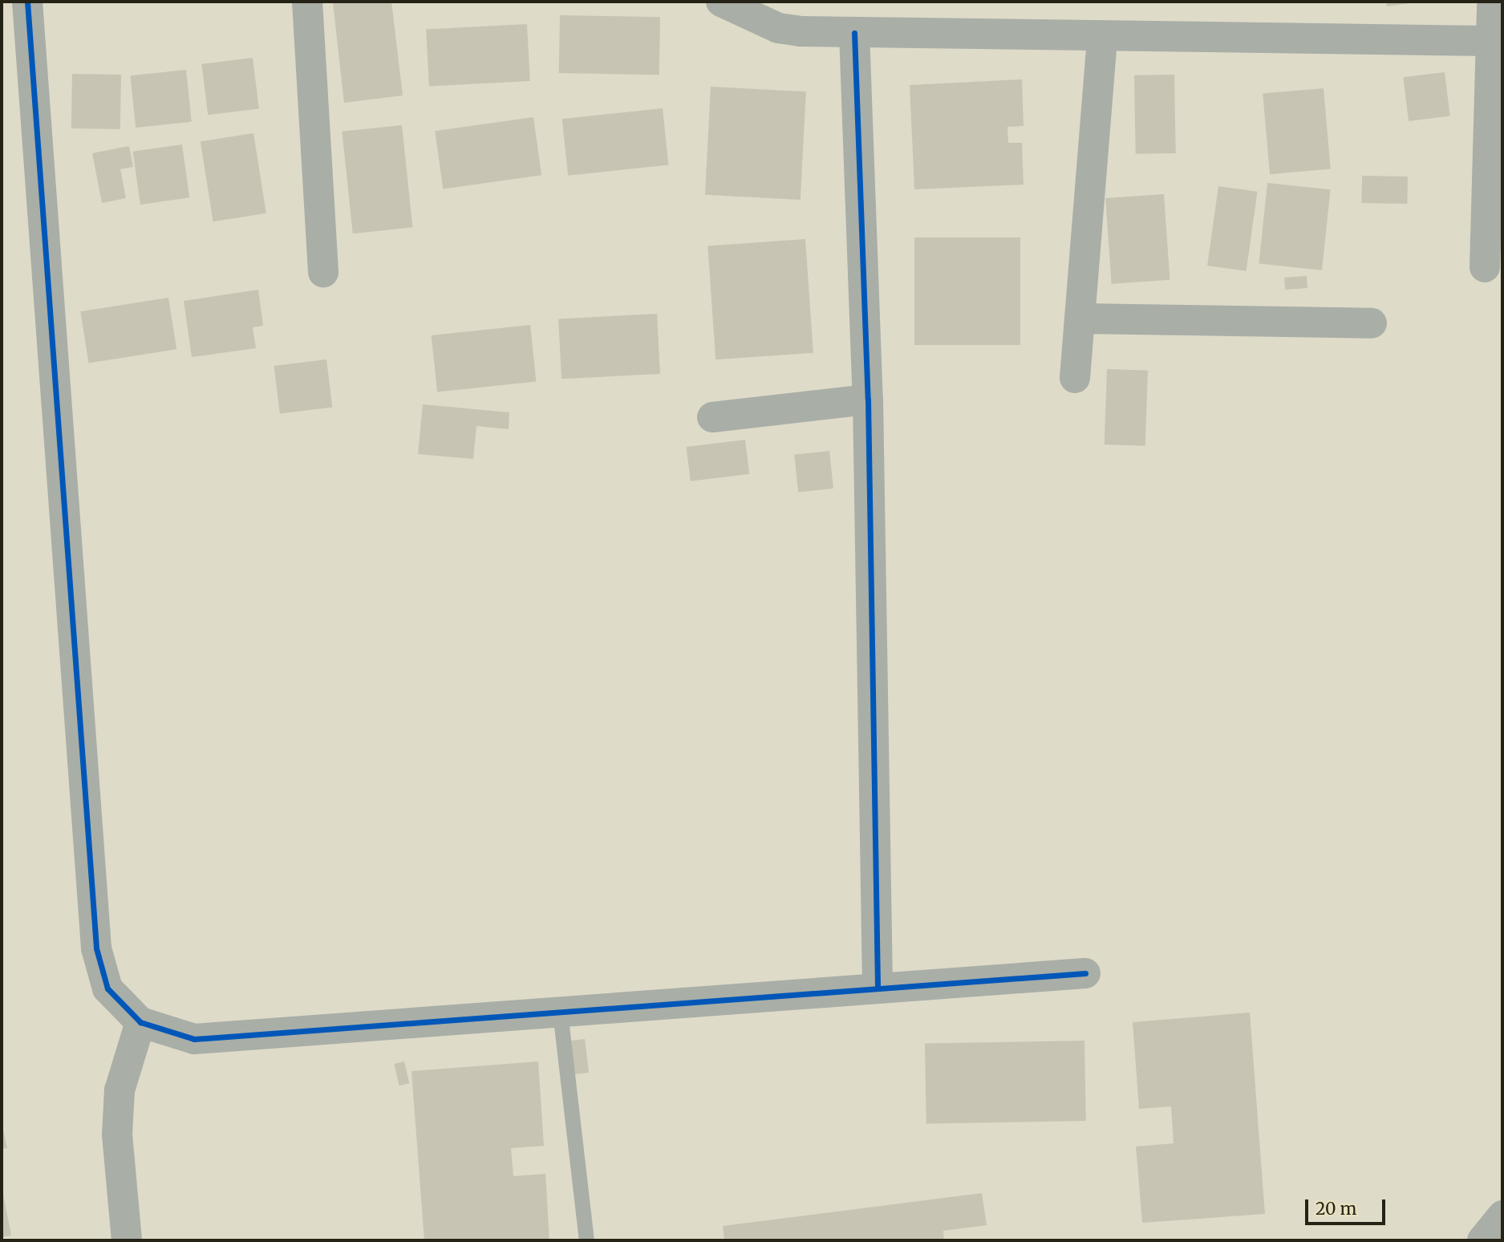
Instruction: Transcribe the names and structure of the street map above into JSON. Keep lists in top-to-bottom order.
{
  "scale_bar": "20 m"
}
